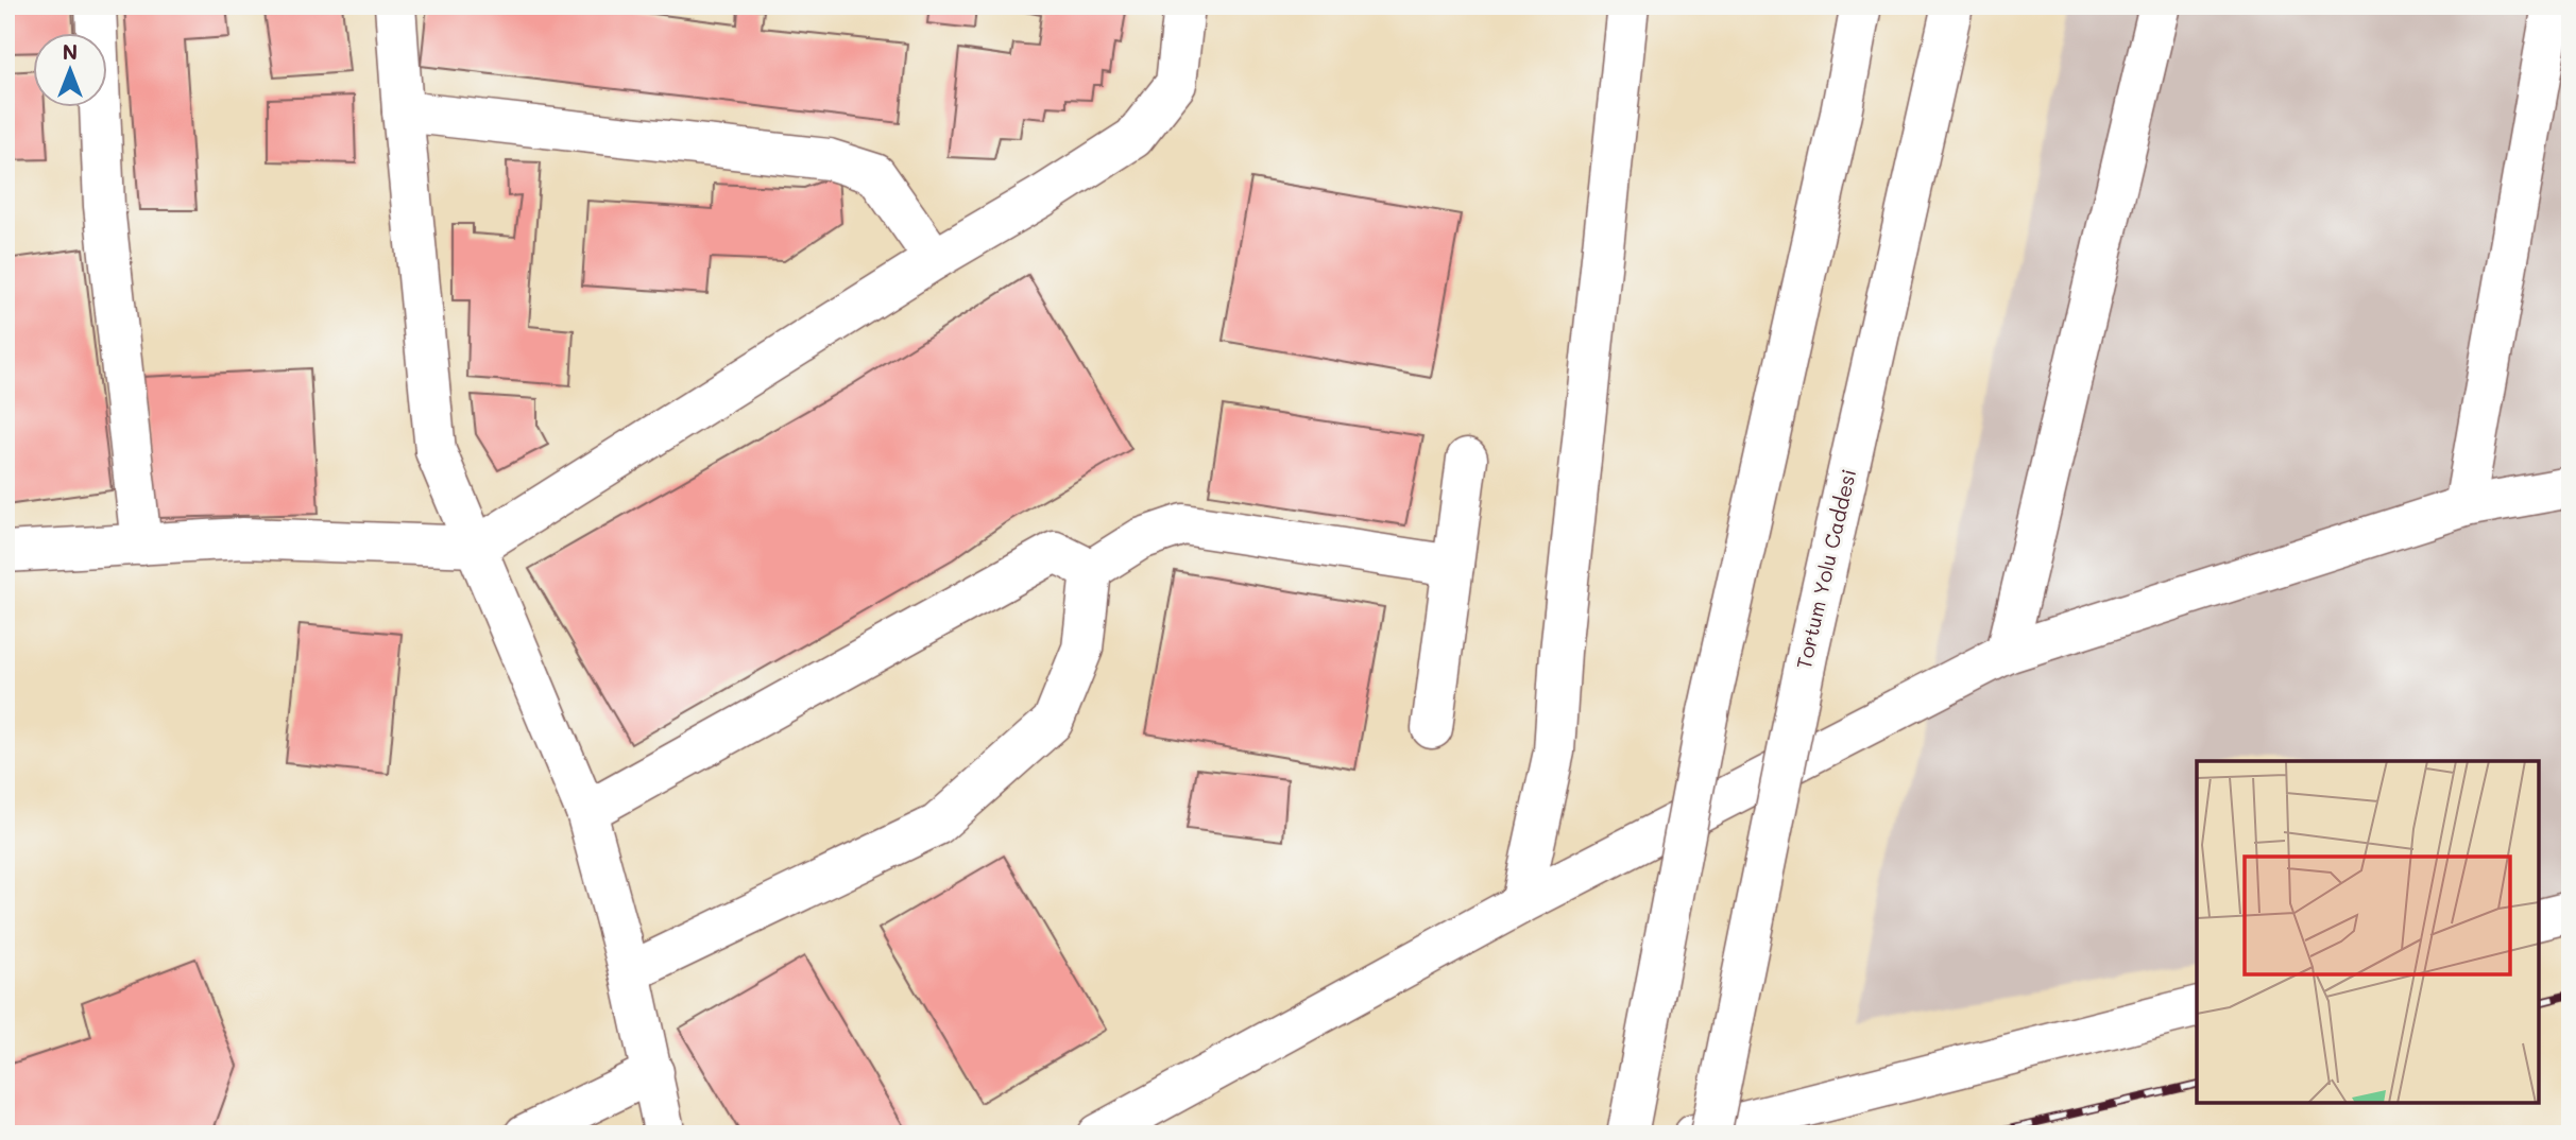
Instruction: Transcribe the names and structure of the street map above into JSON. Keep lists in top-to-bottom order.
{
  "streets": {
    "main road": ["Tortum Yolu Caddesi"]
  },
  "north": "top"
}
